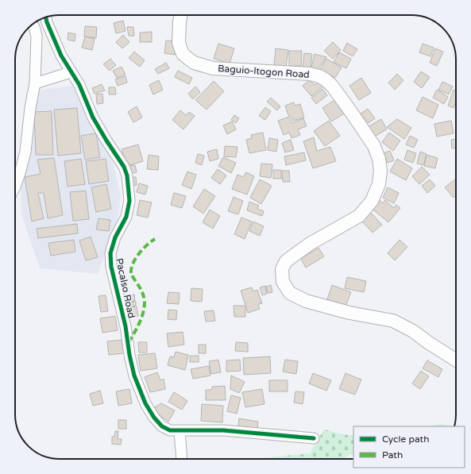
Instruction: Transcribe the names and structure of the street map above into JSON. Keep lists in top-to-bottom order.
{
  "streets": {
    "main road": ["Baguio-Itogon Road"],
    "street": ["Pacalso Road"]
  },
  "legend": ["Cycle path", "Path"]
}
